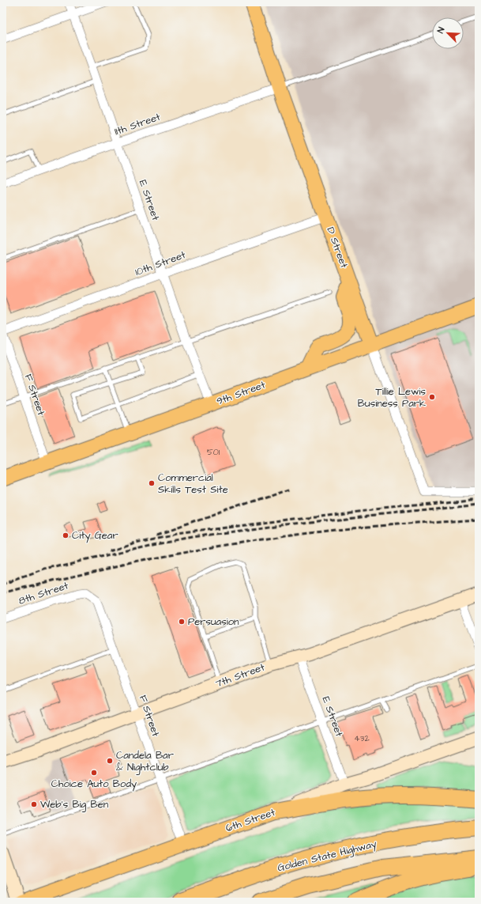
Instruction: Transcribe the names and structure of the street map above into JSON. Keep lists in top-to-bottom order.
{
  "streets": {
    "highway": ["Golden State Highway"],
    "main road": ["D Street", "9th Street", "6th Street"],
    "street": [
      "11th Street",
      "E Street",
      "10th Street",
      "F Street",
      "8th Street",
      "7th Street"
    ]
  },
  "crossings": [
    ["11th Street", "E Street"],
    ["11th Street", "D Street"],
    ["E Street", "10th Street"],
    ["E Street", "9th Street"],
    ["E Street", "7th Street"],
    ["E Street", "6th Street"],
    ["D Street", "10th Street"],
    ["D Street", "9th Street"],
    ["10th Street", "F Street"],
    ["9th Street", "F Street"],
    ["F Street", "8th Street"],
    ["F Street", "7th Street"],
    ["F Street", "6th Street"]
  ],
  "places": [
    "Tillie Lewis Business Park",
    "Commercial Skills Test Site",
    "City Gear",
    "Persuasion",
    "Candela Bar & Nightclub",
    "Choice Auto Body",
    "Web's Big Ben"
  ],
  "house_numbers": ["501", "432"],
  "north": "top left"
}
